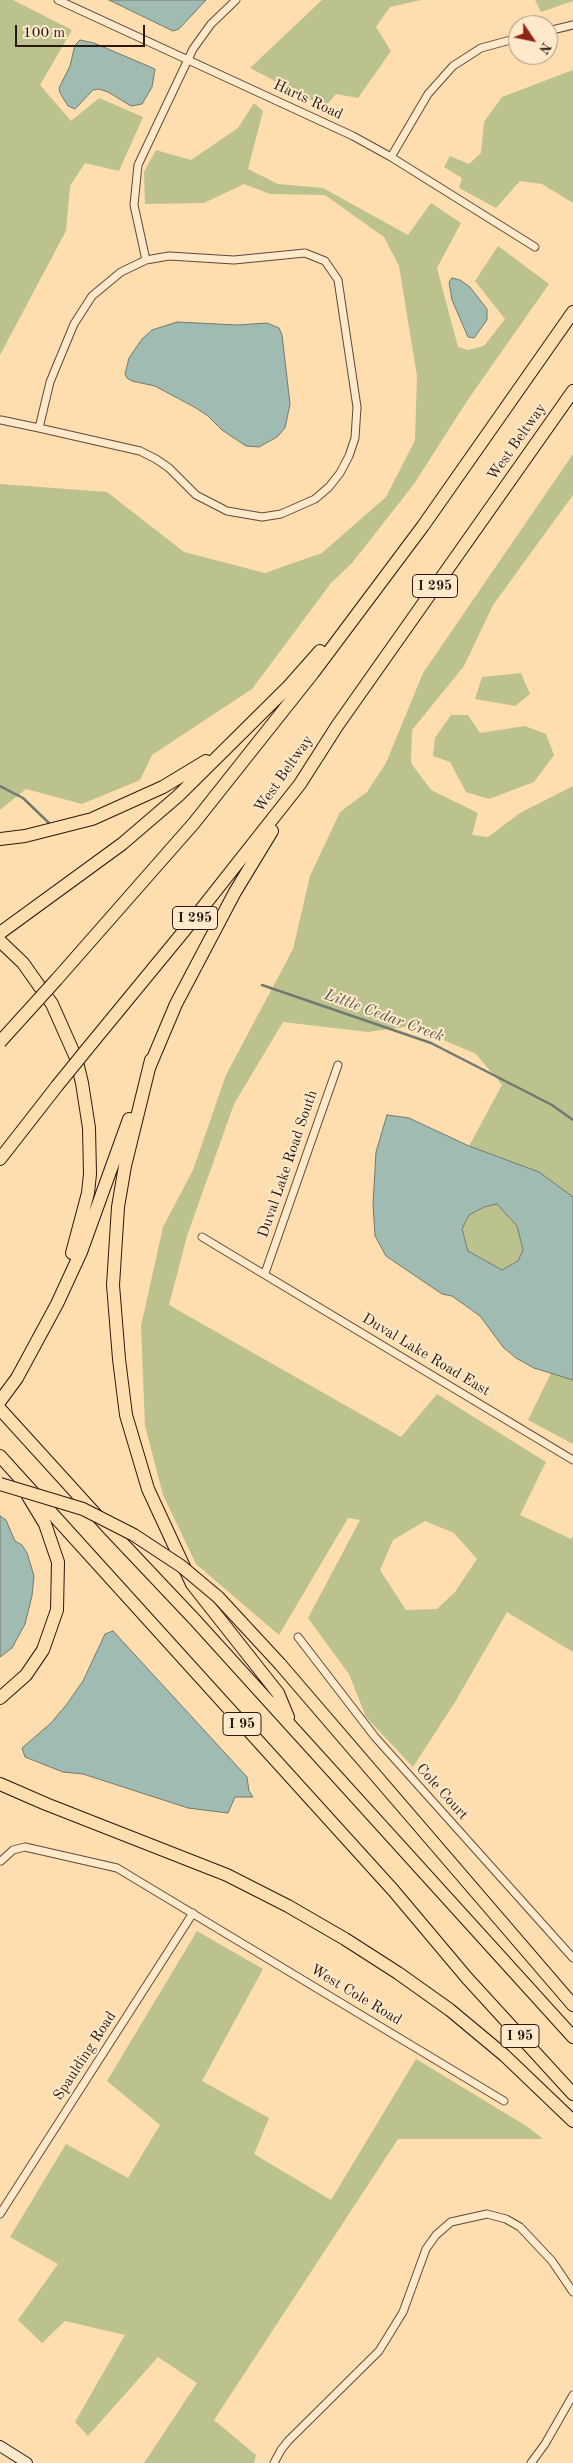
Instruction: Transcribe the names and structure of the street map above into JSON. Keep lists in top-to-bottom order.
{
  "streets": {
    "highway": ["West Beltway", "I 295", "I 95"],
    "street": [
      "Harts Road",
      "Duval Lake Road South",
      "Duval Lake Road East",
      "Cole Court",
      "West Cole Road",
      "Spaulding Road"
    ]
  },
  "crossings": [
    ["Duval Lake Road South", "Duval Lake Road East"],
    ["West Cole Road", "Spaulding Road"]
  ],
  "water": ["Little Cedar Creek"],
  "scale_bar": "100 m",
  "north": "bottom right"
}
